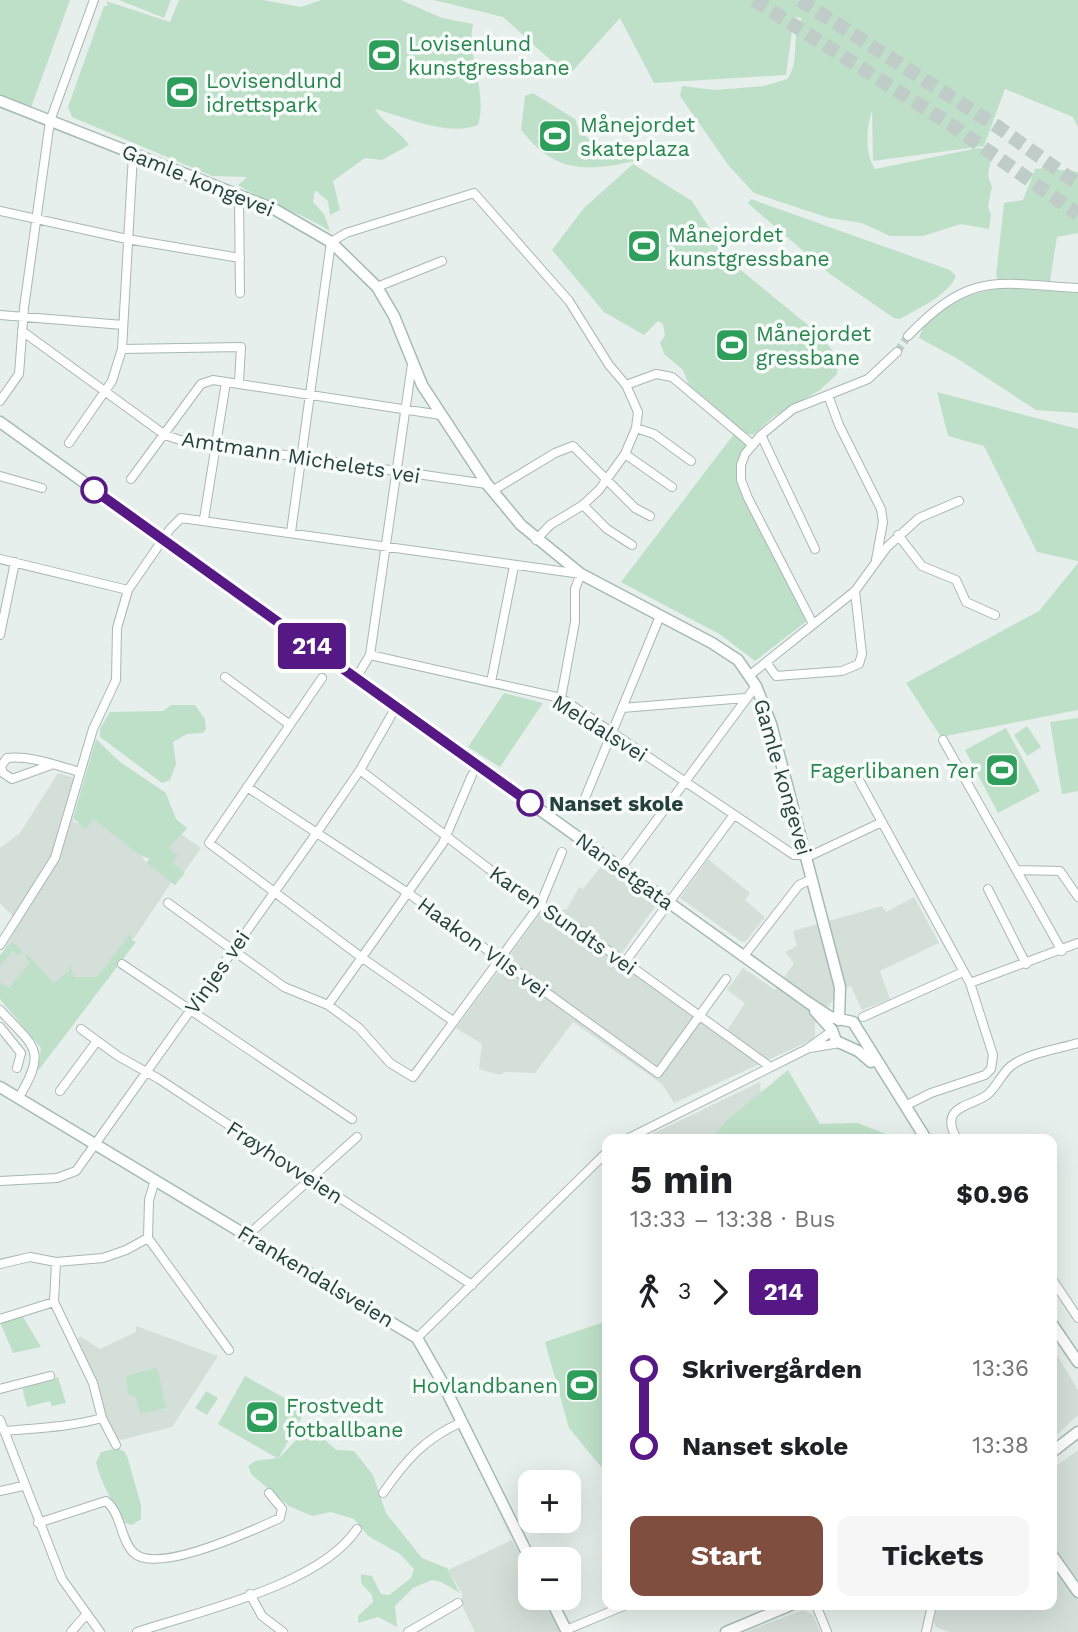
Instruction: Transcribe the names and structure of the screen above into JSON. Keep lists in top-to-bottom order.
{
  "streets": {
    "main road": ["Gamle kongevei", "Nansetgata", "Frankendalsveien"],
    "street": [
      "Amtmann Michelets vei",
      "Meldalsvei",
      "Karen Sundts vei",
      "Haakon VIIs vei",
      "Vinjes vei",
      "Frøyhovveien"
    ]
  },
  "crossings": [
    ["Gamle kongevei", "Amtmann Michelets vei"],
    ["Gamle kongevei", "Meldalsvei"],
    ["Gamle kongevei", "Nansetgata"],
    ["Nansetgata", "Vinjes vei"],
    ["Karen Sundts vei", "Haakon VIIs vei"],
    ["Karen Sundts vei", "Vinjes vei"],
    ["Haakon VIIs vei", "Vinjes vei"],
    ["Vinjes vei", "Frøyhovveien"],
    ["Vinjes vei", "Frankendalsveien"]
  ],
  "places": {
    "sports": [
      "Lovisenlund kunstgressbane",
      "Lovisendlund idrettspark",
      "Månejordet skateplaza",
      "Månejordet kunstgressbane",
      "Månejordet gressbane",
      "Fagerlibanen 7er",
      "Hovlandbanen",
      "Frostvedt fotballbane"
    ],
    "other": ["Nanset skole"]
  },
  "lines": ["bus line 214"],
  "page": {
    "on_map": "214",
    "heading": ["5 min", "13:33 – 13:38 · Bus", "$0.96"],
    "legs": ["3", "214"],
    "list": [
      {
        "name": "Skrivergården",
        "value": "13:36"
      },
      {
        "name": "Nanset skole",
        "value": "13:38"
      }
    ],
    "map_buttons": ["+", "−"],
    "buttons": ["Start", "Tickets"]
  }
}
